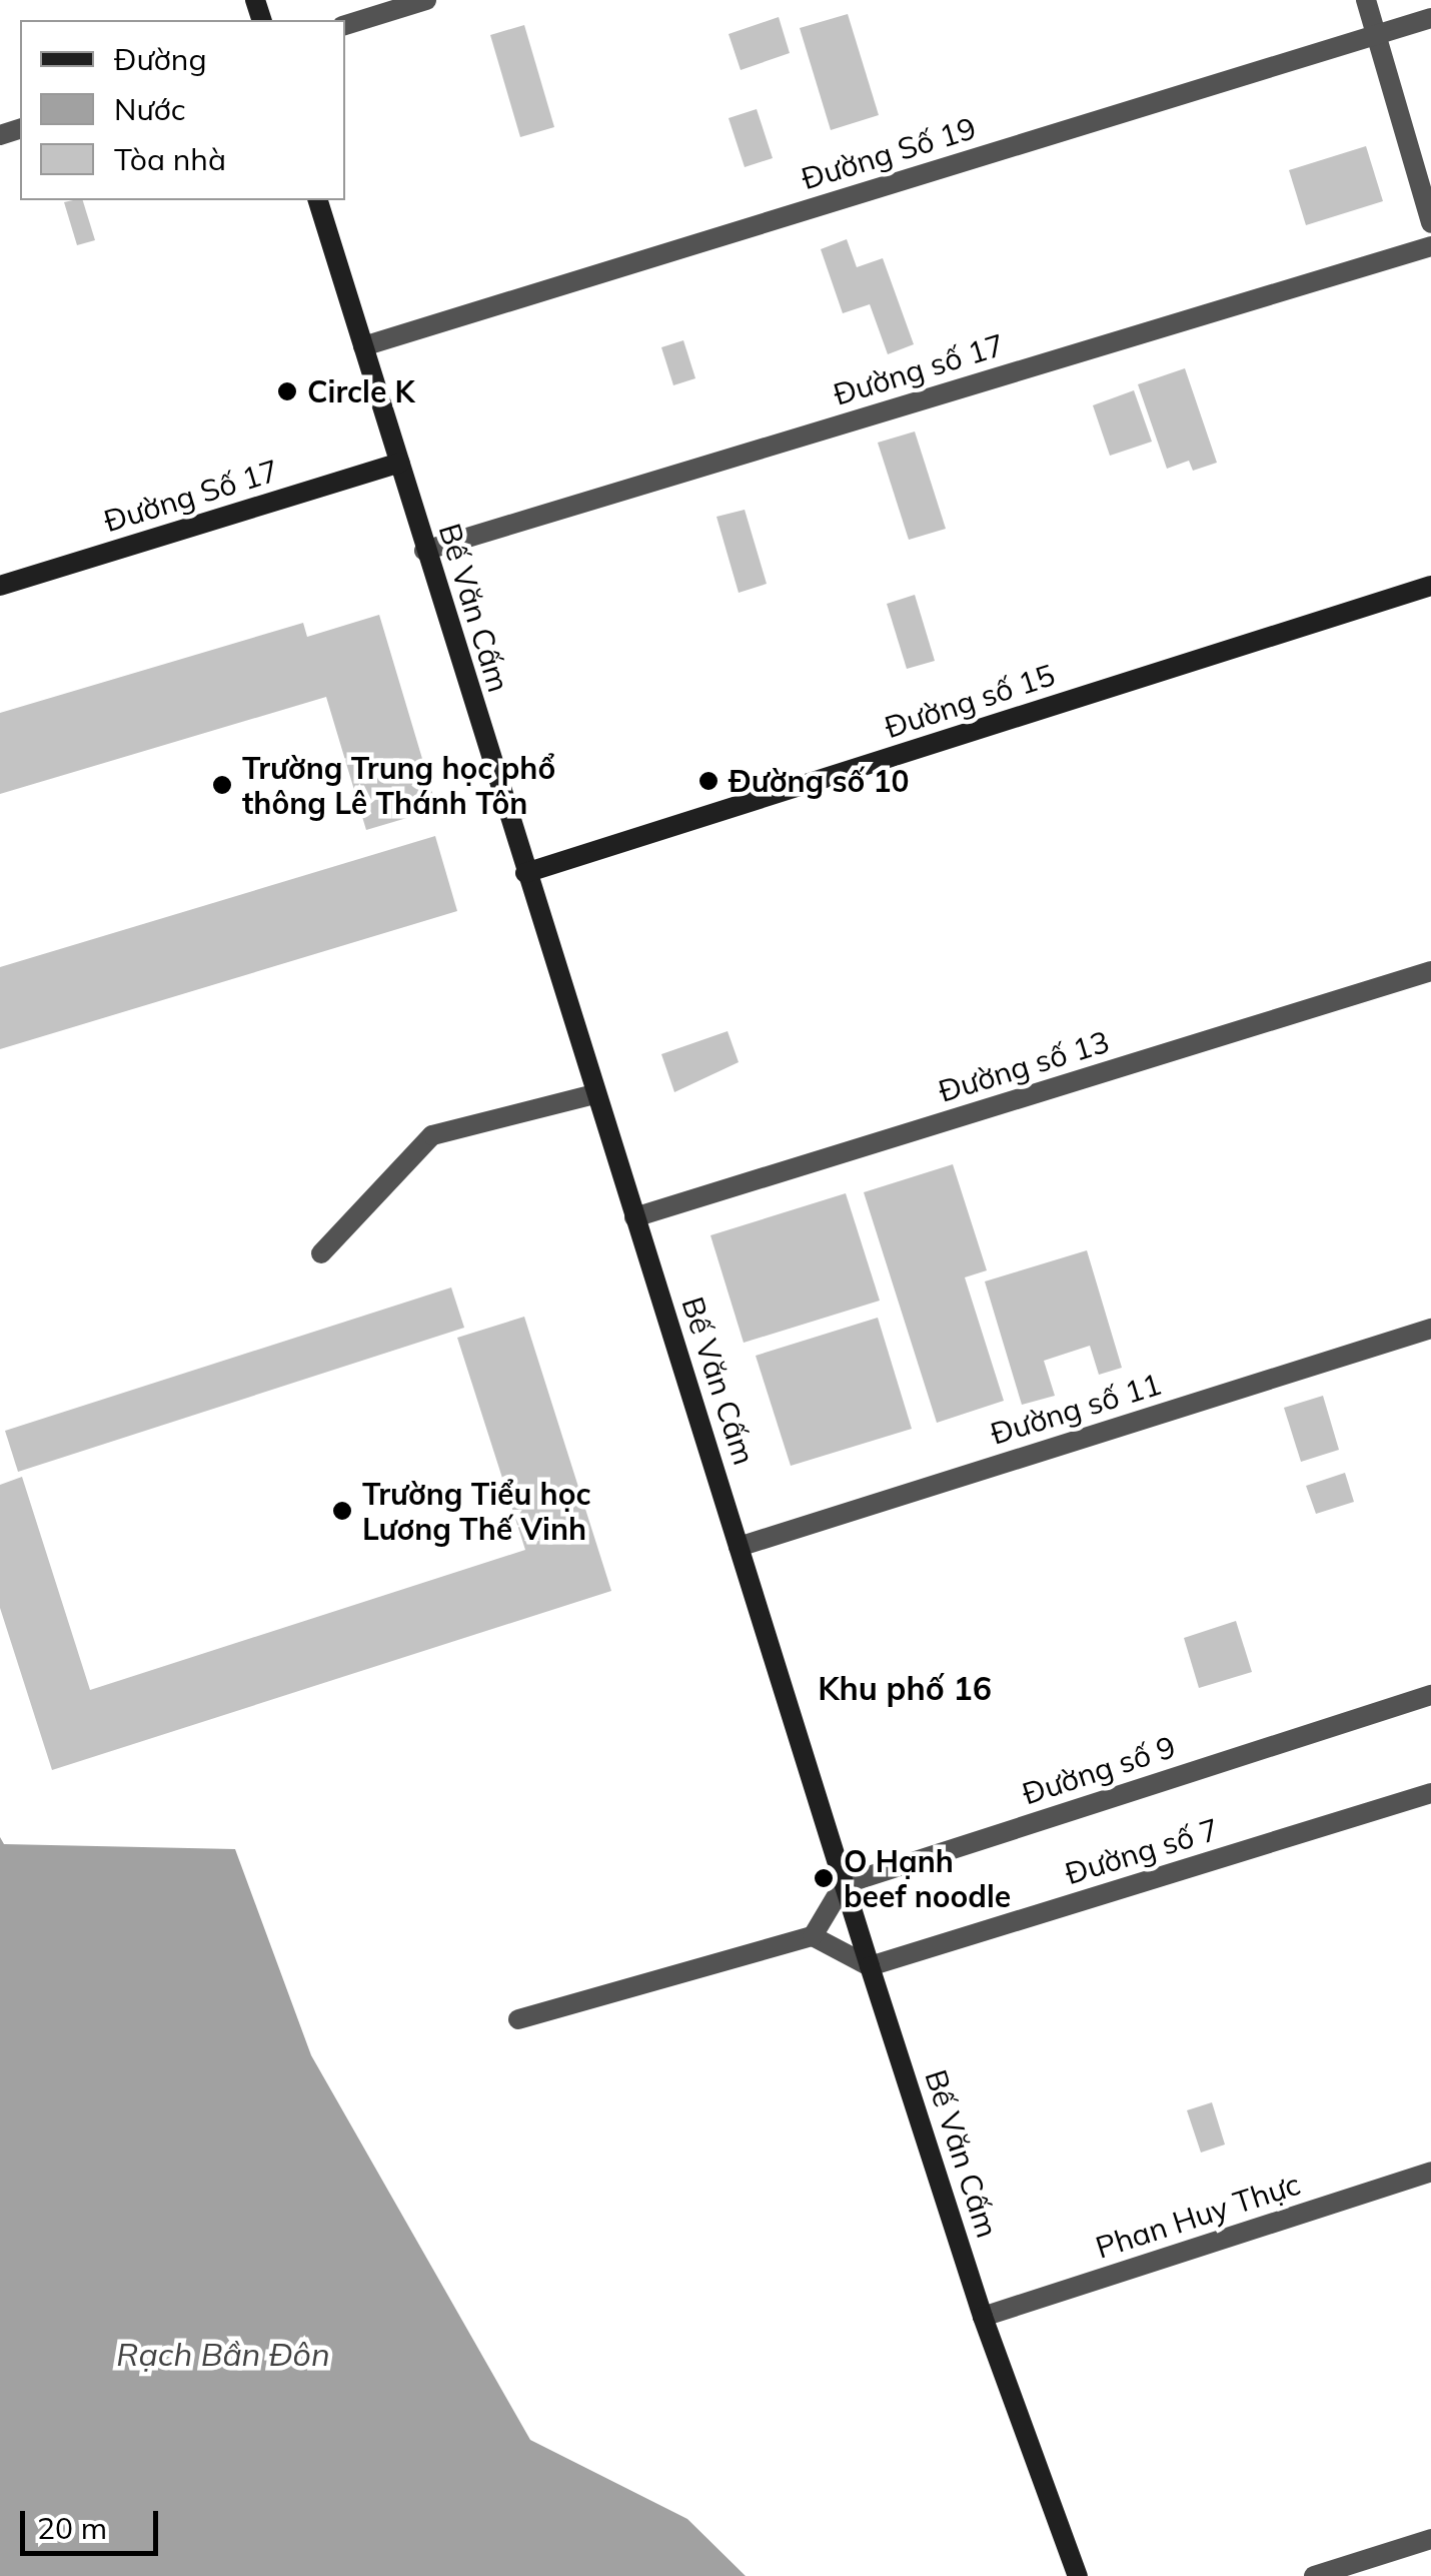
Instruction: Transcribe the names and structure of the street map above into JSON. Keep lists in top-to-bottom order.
{
  "streets": {
    "street": [
      "Đường Số 19",
      "Đường số 17",
      "Đường Số 17",
      "Bế Văn Cấm",
      "Đường số 15",
      "Đường số 13",
      "Đường số 11",
      "Đường số 9",
      "Đường số 7",
      "Phan Huy Thực"
    ]
  },
  "crossings": [
    ["Đường Số 19", "Bế Văn Cấm"],
    ["Đường số 17", "Bế Văn Cấm"],
    ["Đường Số 17", "Bế Văn Cấm"],
    ["Bế Văn Cấm", "Đường số 15"],
    ["Bế Văn Cấm", "Đường số 13"],
    ["Bế Văn Cấm", "Đường số 11"],
    ["Bế Văn Cấm", "Đường số 9"],
    ["Bế Văn Cấm", "Đường số 7"],
    ["Bế Văn Cấm", "Phan Huy Thực"]
  ],
  "districts": ["Khu phố 16"],
  "water": ["Rạch Bần Đôn"],
  "places": [
    "Circle K",
    "Đường số 10",
    "Trường Trung học phổ thông Lê Thánh Tôn",
    "Trường Tiểu học Lương Thế Vinh",
    "O Hạnh beef noodle"
  ],
  "legend": ["Đường", "Nước", "Tòa nhà"],
  "scale_bar": "20 m"
}
